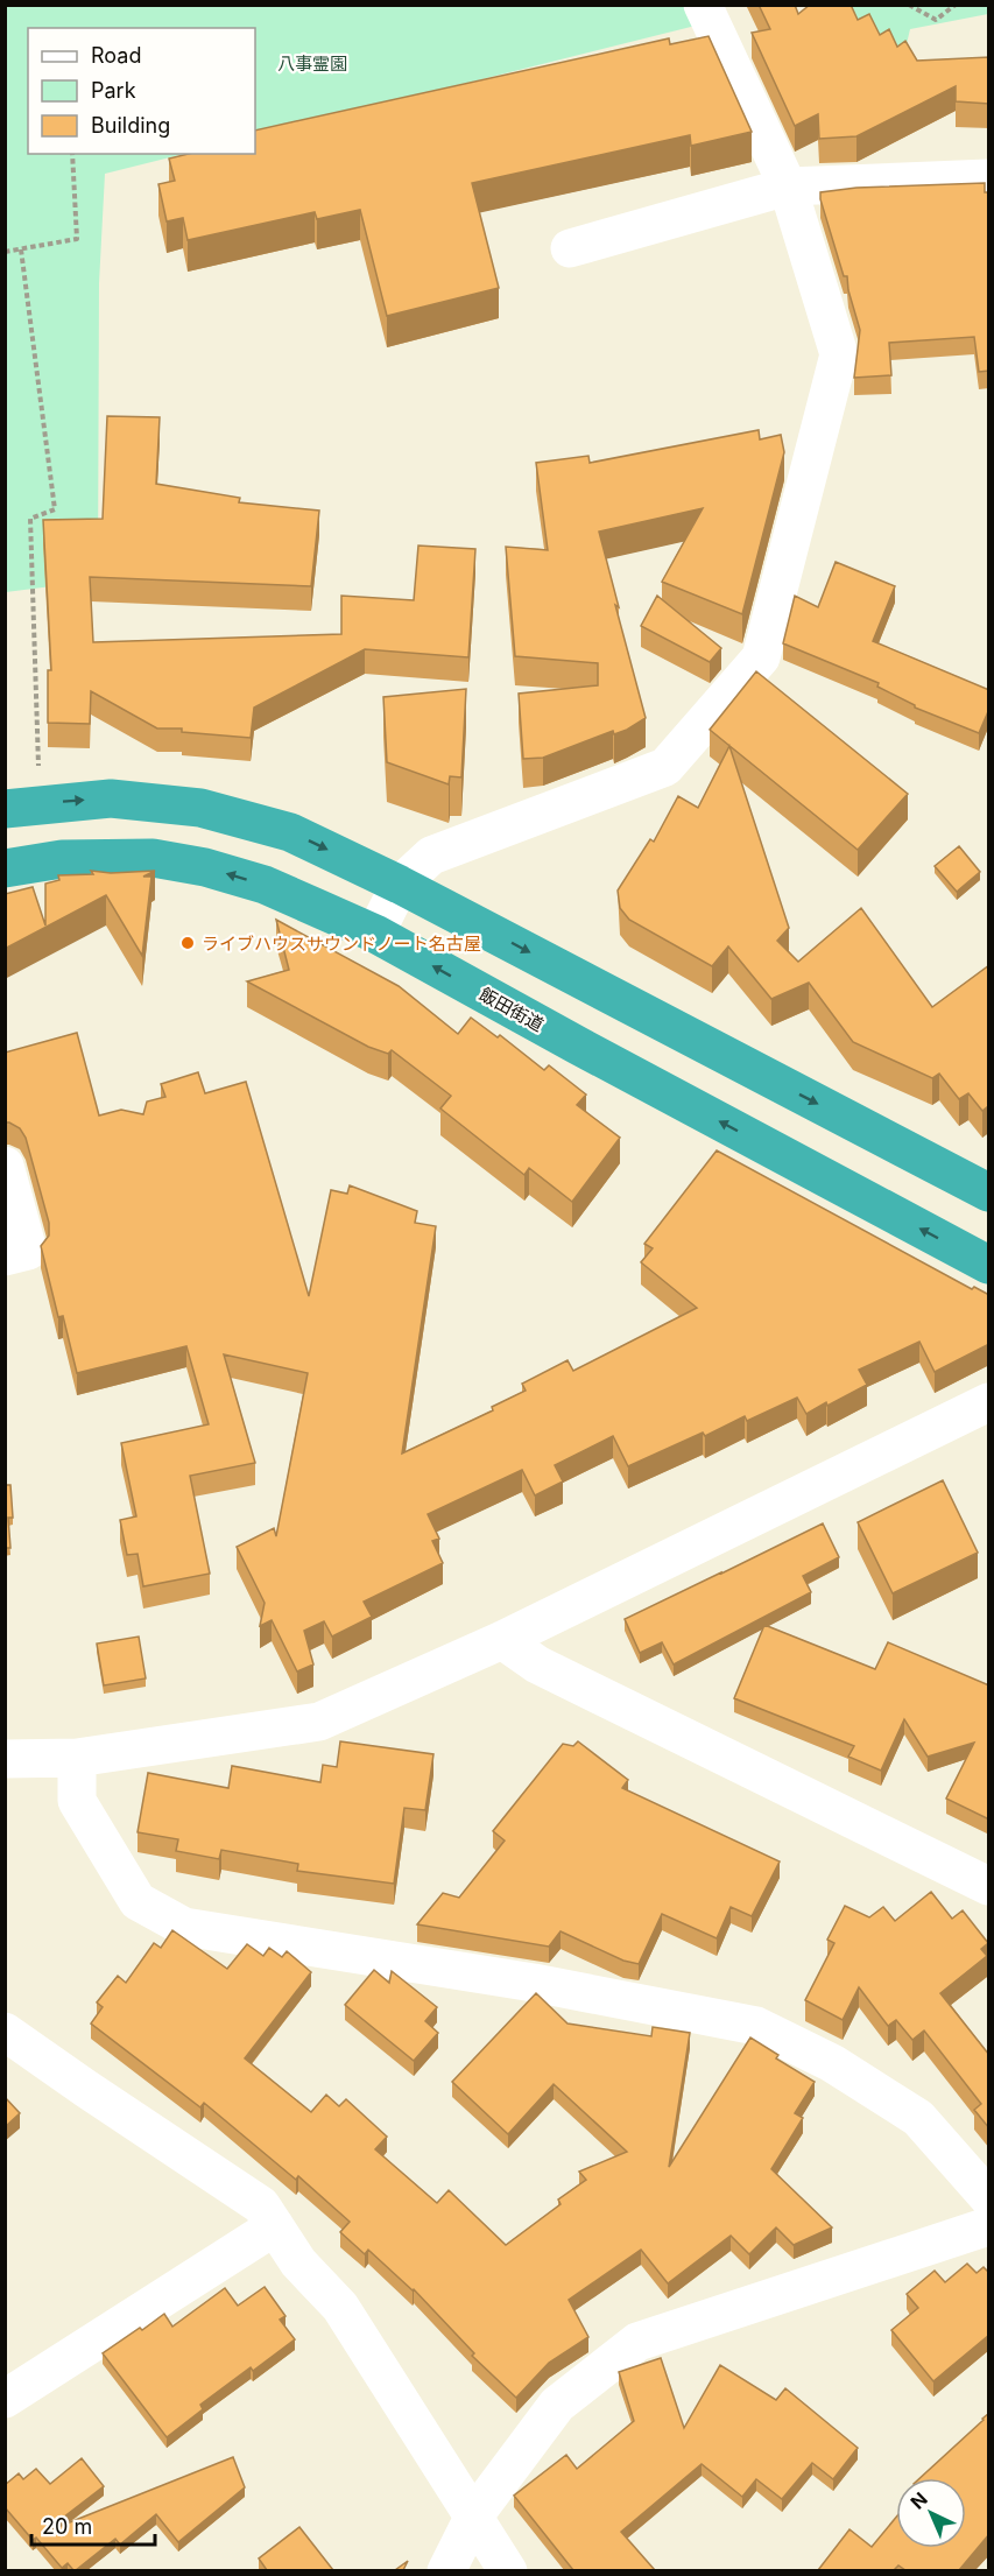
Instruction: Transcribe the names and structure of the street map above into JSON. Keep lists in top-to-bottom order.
{
  "streets": {
    "highway": ["飯田街道"]
  },
  "parks": ["八事霊園"],
  "places": ["ライブハウスサウンドノート名古屋"],
  "legend": ["Road", "Park", "Building"],
  "scale_bar": "20 m",
  "north": "top left"
}
